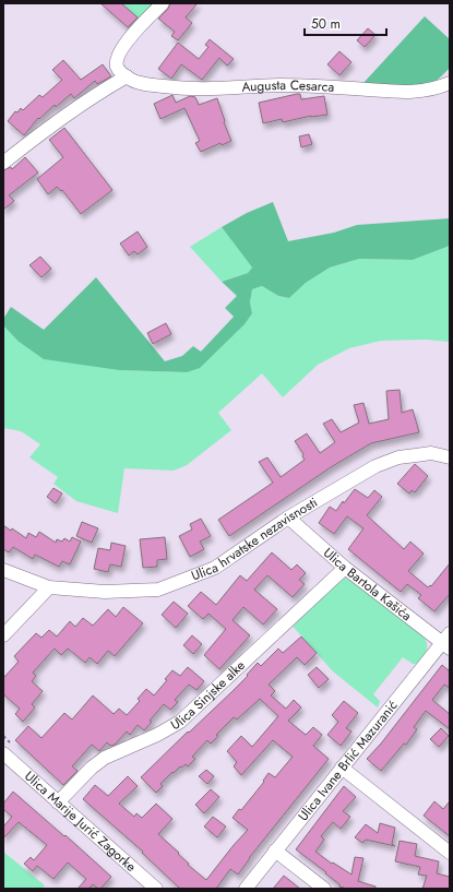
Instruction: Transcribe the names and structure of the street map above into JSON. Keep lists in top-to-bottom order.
{
  "streets": {
    "street": [
      "Augusta Cesarca",
      "Ulica hrvatske nezavisnosti",
      "Ulica Bartola Kašića",
      "Ulica Sinjske alke",
      "Ulica Ivane Brlić Mazuranić",
      "Ulica Marije Jurić Zagorke"
    ]
  },
  "crossings": [
    ["Ulica hrvatske nezavisnosti", "Ulica Bartola Kašića"],
    ["Ulica Bartola Kašića", "Ulica Sinjske alke"],
    ["Ulica Bartola Kašića", "Ulica Ivane Brlić Mazuranić"],
    ["Ulica Sinjske alke", "Ulica Marije Jurić Zagorke"]
  ],
  "scale_bar": "50 m"
}
